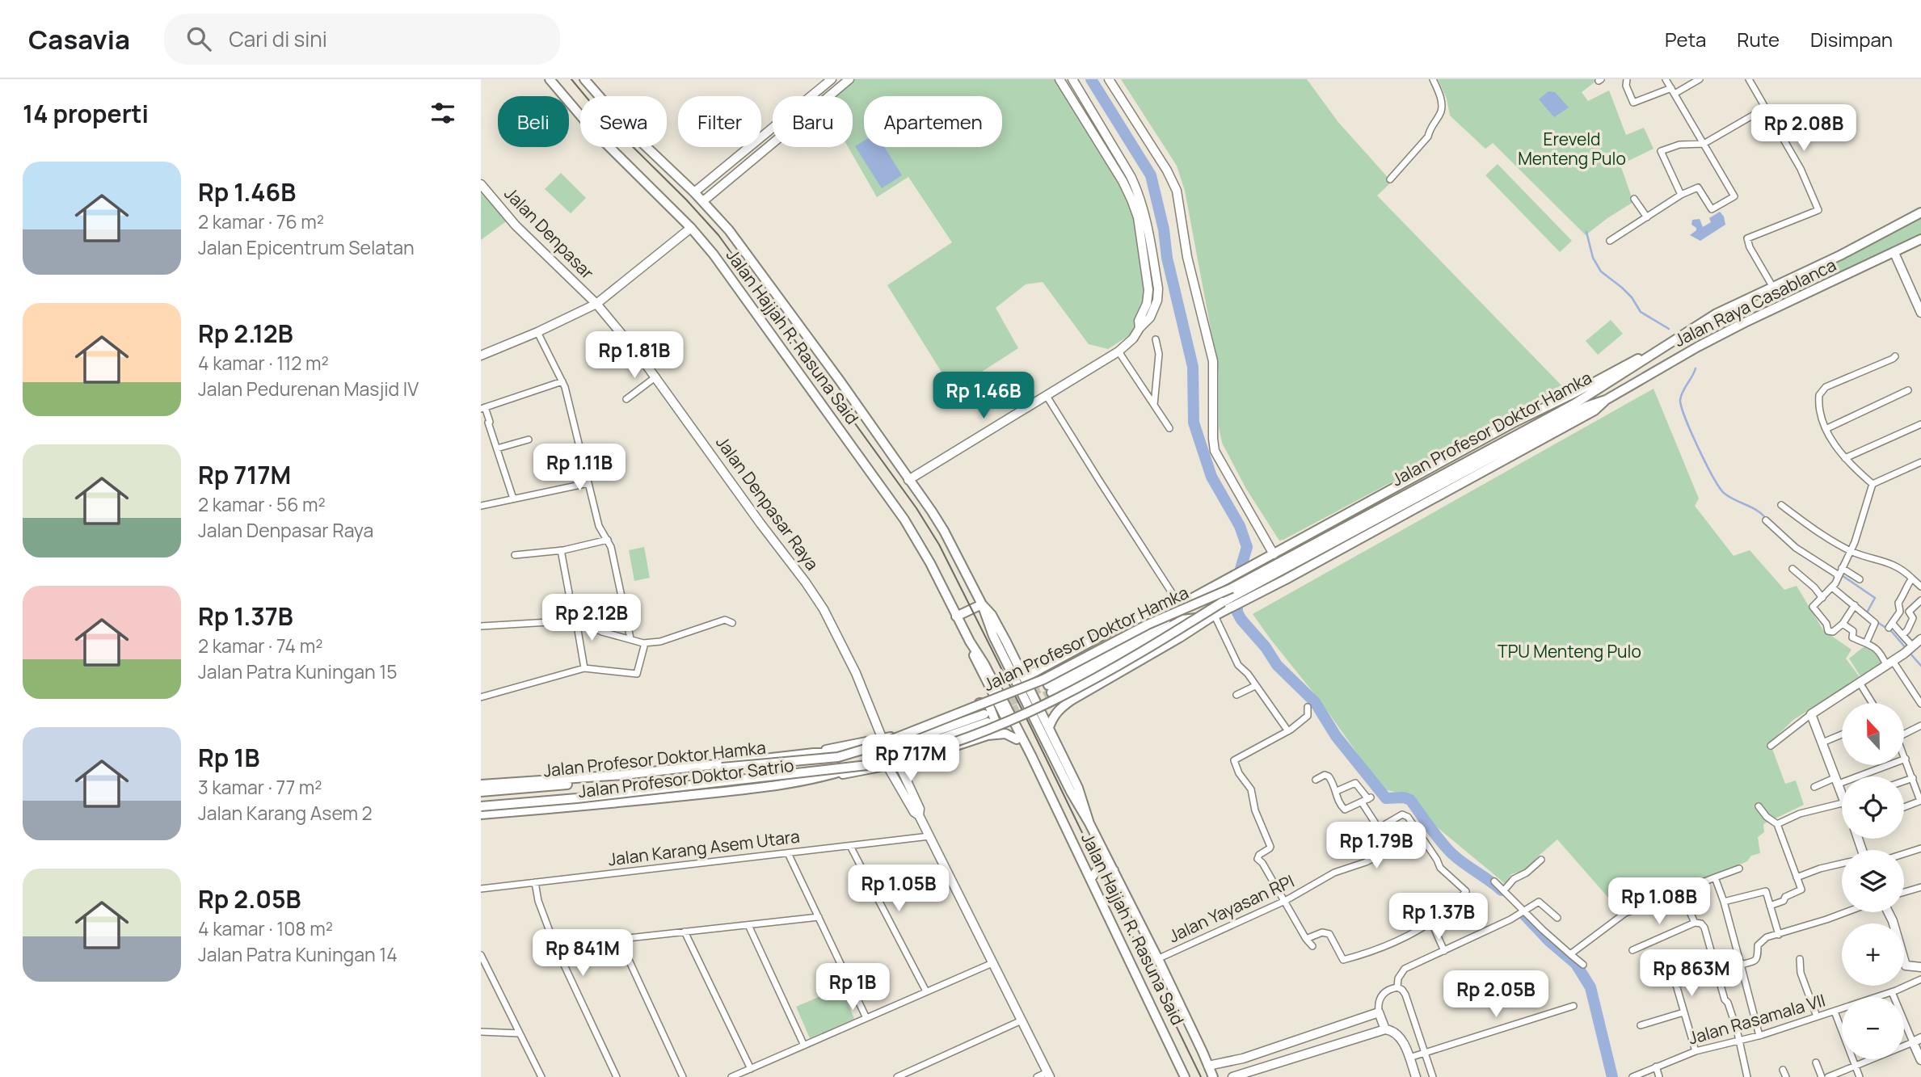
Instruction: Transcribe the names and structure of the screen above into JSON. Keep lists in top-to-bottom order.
{
  "streets": {
    "main road": [
      "Jalan Raya Casablanca",
      "Jalan Hajjah R. Rasuna Said",
      "Jalan Profesor Doktor Hamka",
      "Jalan Profesor Doktor Satrio"
    ],
    "street": [
      "Jalan Denpasar",
      "Jalan Denpasar Raya",
      "Jalan Karang Asem Utara",
      "Jalan Yayasan RPI",
      "Jalan Rasamala VII"
    ]
  },
  "crossings": [
    ["Jalan Denpasar", "Jalan Denpasar Raya"],
    ["Jalan Raya Casablanca", "Jalan Profesor Doktor Hamka"],
    ["Jalan Hajjah R. Rasuna Said", "Jalan Yayasan RPI"]
  ],
  "parks": ["Ereveld Menteng Pulo", "TPU Menteng Pulo"],
  "north": "top",
  "page": {
    "header": "Casavia",
    "search": "Cari di sini",
    "nav": ["Peta", "Rute", "Disimpan"],
    "heading": "14 properti",
    "chip": [
      "Beli",
      "Sewa",
      "Filter",
      "Baru",
      "Apartemen"
    ],
    "price": [
      "Rp 2.08B",
      "Rp 1.81B",
      "Rp 1.46B",
      "Rp 1.11B",
      "Rp 2.12B",
      "Rp 717M",
      "Rp 1.79B",
      "Rp 1.05B",
      "Rp 1.08B",
      "Rp 1.37B",
      "Rp 841M",
      "Rp 863M",
      "Rp 1B",
      "Rp 2.05B"
    ],
    "list": [
      {
        "name": "Rp 1.46B",
        "note": "2 kamar · 76 m² · Jalan Epicentrum Selatan"
      },
      {
        "name": "Rp 2.12B",
        "note": "4 kamar · 112 m² · Jalan Pedurenan Masjid IV"
      },
      {
        "name": "Rp 717M",
        "note": "2 kamar · 56 m² · Jalan Denpasar Raya"
      },
      {
        "name": "Rp 1.37B",
        "note": "2 kamar · 74 m² · Jalan Patra Kuningan 15"
      },
      {
        "name": "Rp 1B",
        "note": "3 kamar · 77 m² · Jalan Karang Asem 2"
      },
      {
        "name": "Rp 2.05B",
        "note": "4 kamar · 108 m² · Jalan Patra Kuningan 14"
      }
    ],
    "map_buttons": ["+", "−"]
  }
}
